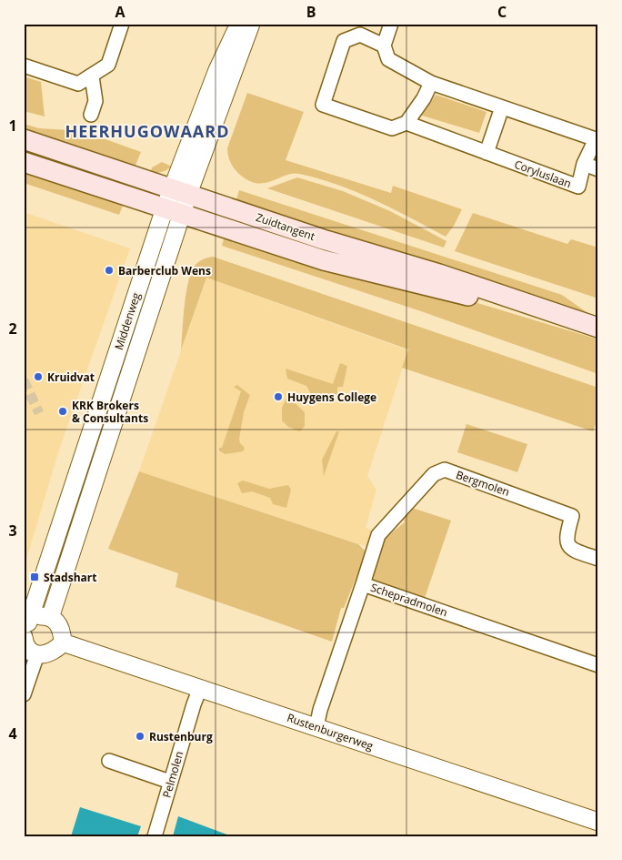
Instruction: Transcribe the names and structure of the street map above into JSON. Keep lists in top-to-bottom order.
{
  "streets": {
    "main road": ["Zuidtangent"],
    "street": [
      "Coryluslaan",
      "Middenweg",
      "Bergmolen",
      "Schepradmolen",
      "Rustenburgerweg",
      "Pelmolen"
    ]
  },
  "crossings": [
    ["Zuidtangent", "Middenweg"],
    ["Middenweg", "Rustenburgerweg"],
    ["Bergmolen", "Schepradmolen"],
    ["Schepradmolen", "Rustenburgerweg"],
    ["Rustenburgerweg", "Pelmolen"]
  ],
  "districts": ["HEERHUGOWAARD"],
  "places": {
    "other": [
      "Barberclub Wens",
      "Kruidvat",
      "Huygens College",
      "KRK Brokers & Consultants",
      "Rustenburg"
    ],
    "transit": ["Stadshart"]
  },
  "grid": {
    "columns": ["A", "B", "C"],
    "rows": [
      "1",
      "2",
      "3",
      "4"
    ]
  }
}
